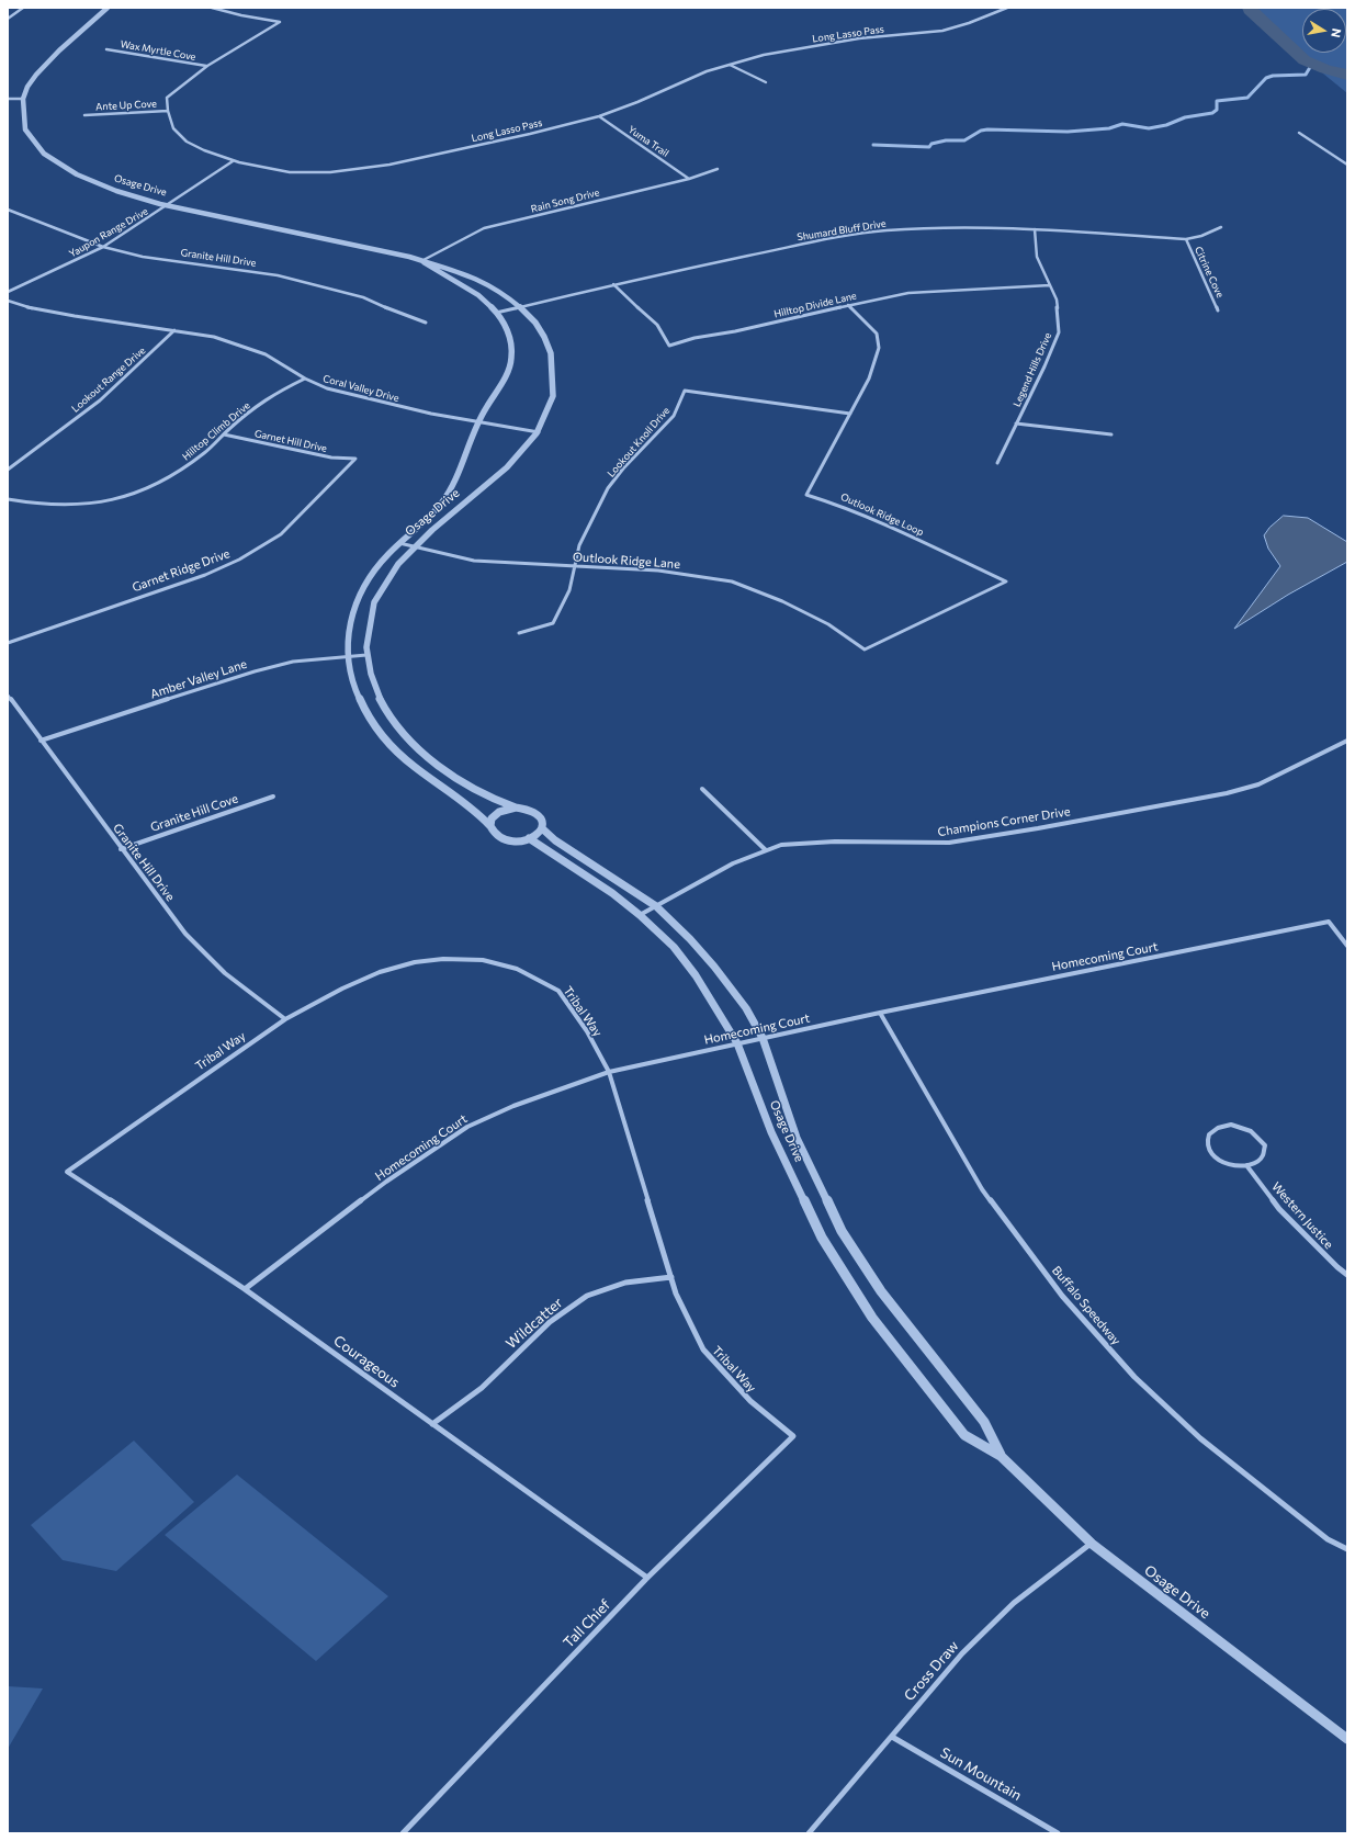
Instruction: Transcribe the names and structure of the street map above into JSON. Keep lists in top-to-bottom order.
{
  "streets": {
    "street": [
      "Long Lasso Pass",
      "Wax Myrtle Cove",
      "Ante Up Cove",
      "Yuma Trail",
      "Osage Drive",
      "Rain Song Drive",
      "Shumard Bluff Drive",
      "Yaupon Range Drive",
      "Granite Hill Drive",
      "Citrine Cove",
      "Hilltop Divide Lane",
      "Legend Hills Drive",
      "Lookout Range Drive",
      "Coral Valley Drive",
      "Hilltop Climb Drive",
      "Garnet Hill Drive",
      "Lookout Knoll Drive",
      "Outlook Ridge Loop",
      "Outlook Ridge Lane",
      "Garnet Ridge Drive",
      "Amber Valley Lane",
      "Granite Hill Cove",
      "Champions Corner Drive",
      "Homecoming Court",
      "Tribal Way",
      "Western Justice",
      "Buffalo Speedway",
      "Wildcatter",
      "Courageous",
      "Tall Chief",
      "Cross Draw",
      "Sun Mountain"
    ]
  },
  "crossings": [
    ["Long Lasso Pass", "Ante Up Cove"],
    ["Long Lasso Pass", "Yuma Trail"],
    ["Long Lasso Pass", "Yaupon Range Drive"],
    ["Yuma Trail", "Rain Song Drive"],
    ["Osage Drive", "Rain Song Drive"],
    ["Osage Drive", "Shumard Bluff Drive"],
    ["Osage Drive", "Yaupon Range Drive"],
    ["Osage Drive", "Coral Valley Drive"],
    ["Osage Drive", "Outlook Ridge Lane"],
    ["Osage Drive", "Amber Valley Lane"],
    ["Osage Drive", "Champions Corner Drive"],
    ["Osage Drive", "Homecoming Court"],
    ["Osage Drive", "Cross Draw"],
    ["Shumard Bluff Drive", "Citrine Cove"],
    ["Shumard Bluff Drive", "Hilltop Divide Lane"],
    ["Shumard Bluff Drive", "Legend Hills Drive"],
    ["Yaupon Range Drive", "Granite Hill Drive"],
    ["Granite Hill Drive", "Amber Valley Lane"],
    ["Granite Hill Drive", "Granite Hill Cove"],
    ["Granite Hill Drive", "Tribal Way"],
    ["Hilltop Divide Lane", "Legend Hills Drive"],
    ["Hilltop Divide Lane", "Outlook Ridge Loop"],
    ["Lookout Range Drive", "Coral Valley Drive"],
    ["Coral Valley Drive", "Hilltop Climb Drive"],
    ["Hilltop Climb Drive", "Garnet Hill Drive"],
    ["Garnet Hill Drive", "Garnet Ridge Drive"],
    ["Lookout Knoll Drive", "Outlook Ridge Loop"],
    ["Lookout Knoll Drive", "Outlook Ridge Lane"],
    ["Outlook Ridge Loop", "Outlook Ridge Lane"],
    ["Homecoming Court", "Tribal Way"],
    ["Homecoming Court", "Buffalo Speedway"],
    ["Homecoming Court", "Courageous"],
    ["Tribal Way", "Wildcatter"],
    ["Tribal Way", "Courageous"],
    ["Tribal Way", "Tall Chief"],
    ["Wildcatter", "Courageous"],
    ["Courageous", "Tall Chief"],
    ["Cross Draw", "Sun Mountain"]
  ],
  "north": "right"
}
